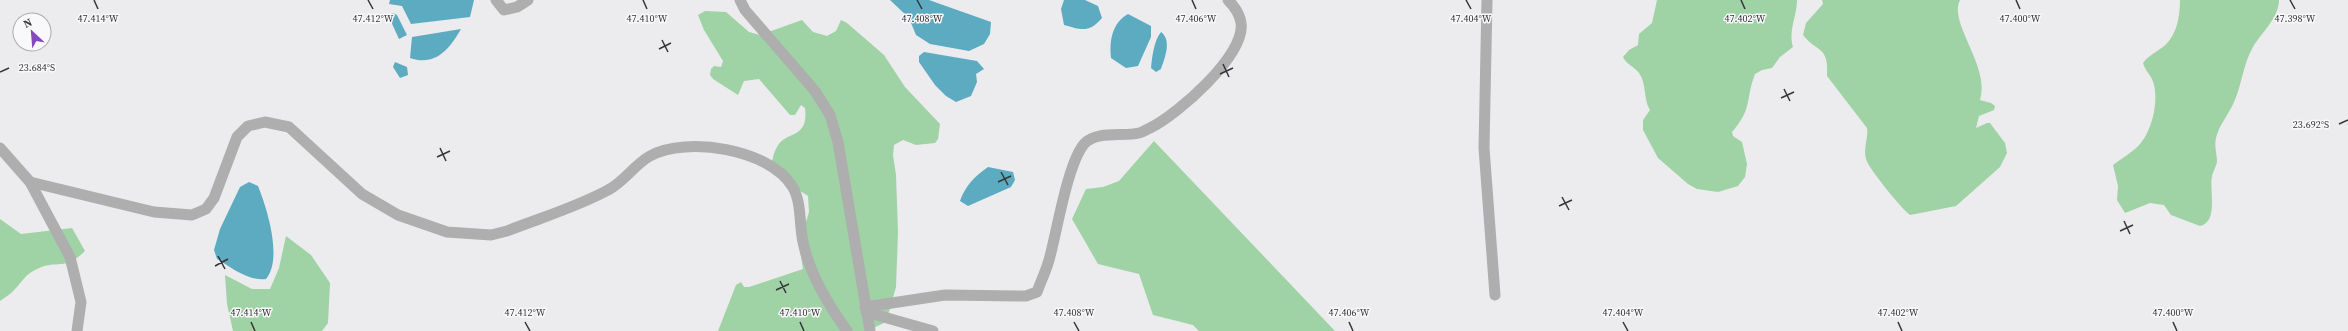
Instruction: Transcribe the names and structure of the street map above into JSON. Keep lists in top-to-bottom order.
{
  "north": "top left",
  "coordinates": [
    "47.410°W",
    "47.408°W",
    "47.406°W",
    "47.402°W",
    "47.400°W",
    "47.414°W",
    "47.412°W",
    "47.404°W",
    "47.398°W",
    "23.684°S",
    "23.692°S"
  ]
}
